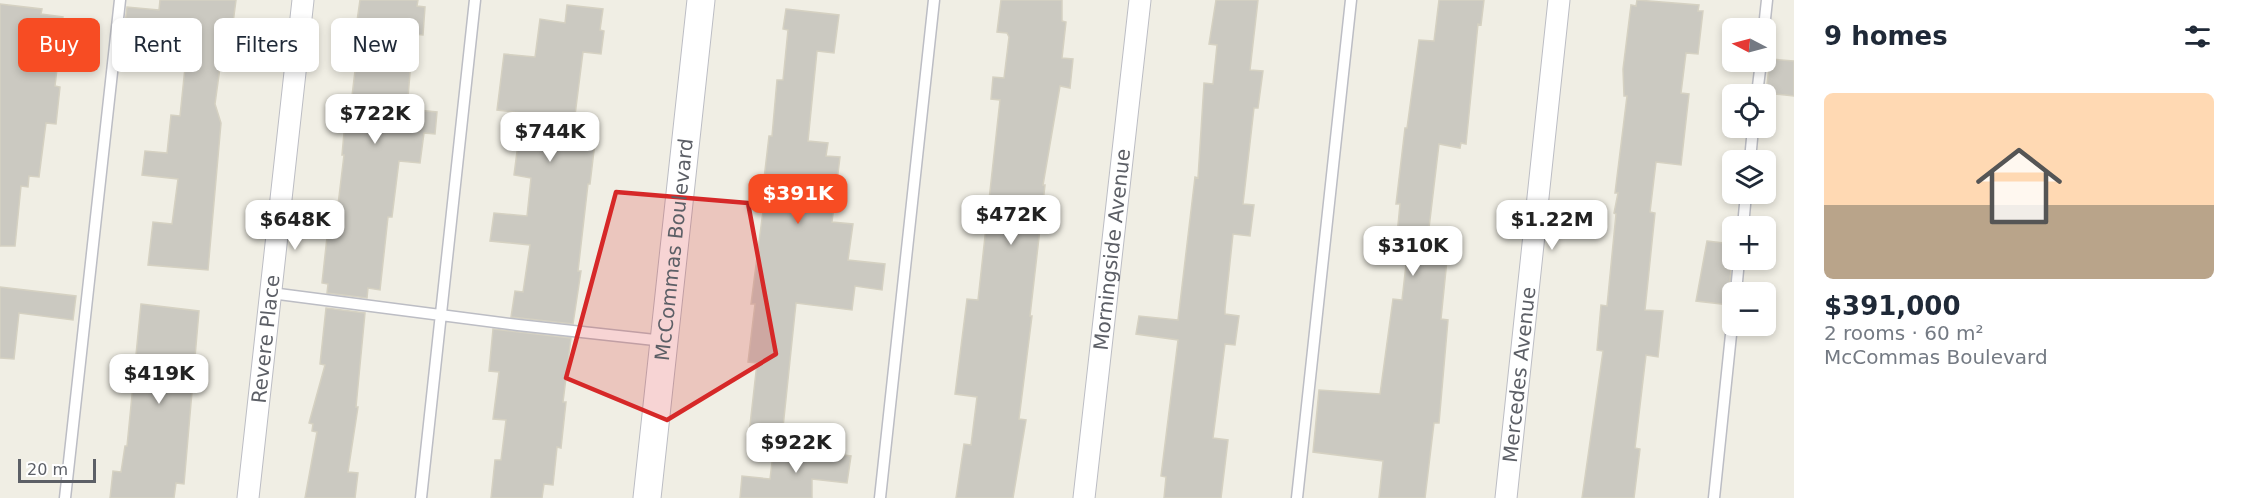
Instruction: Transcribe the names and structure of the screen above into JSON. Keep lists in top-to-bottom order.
{
  "streets": {
    "street": [
      "McCommas Boulevard",
      "Morningside Avenue",
      "Revere Place",
      "Mercedes Avenue"
    ]
  },
  "scale_bar": "20 m",
  "north": "left",
  "page": {
    "heading": "9 homes",
    "map_buttons": ["+", "−"],
    "chip": [
      "Buy",
      "Rent",
      "Filters",
      "New"
    ],
    "list": [
      {
        "name": "$391,000",
        "note": "2 rooms · 60 m² · McCommas Boulevard"
      }
    ],
    "price": [
      "$722K",
      "$744K",
      "$391K",
      "$472K",
      "$648K",
      "$1.22M",
      "$310K",
      "$419K",
      "$922K"
    ],
    "scale": "20 m"
  }
}
